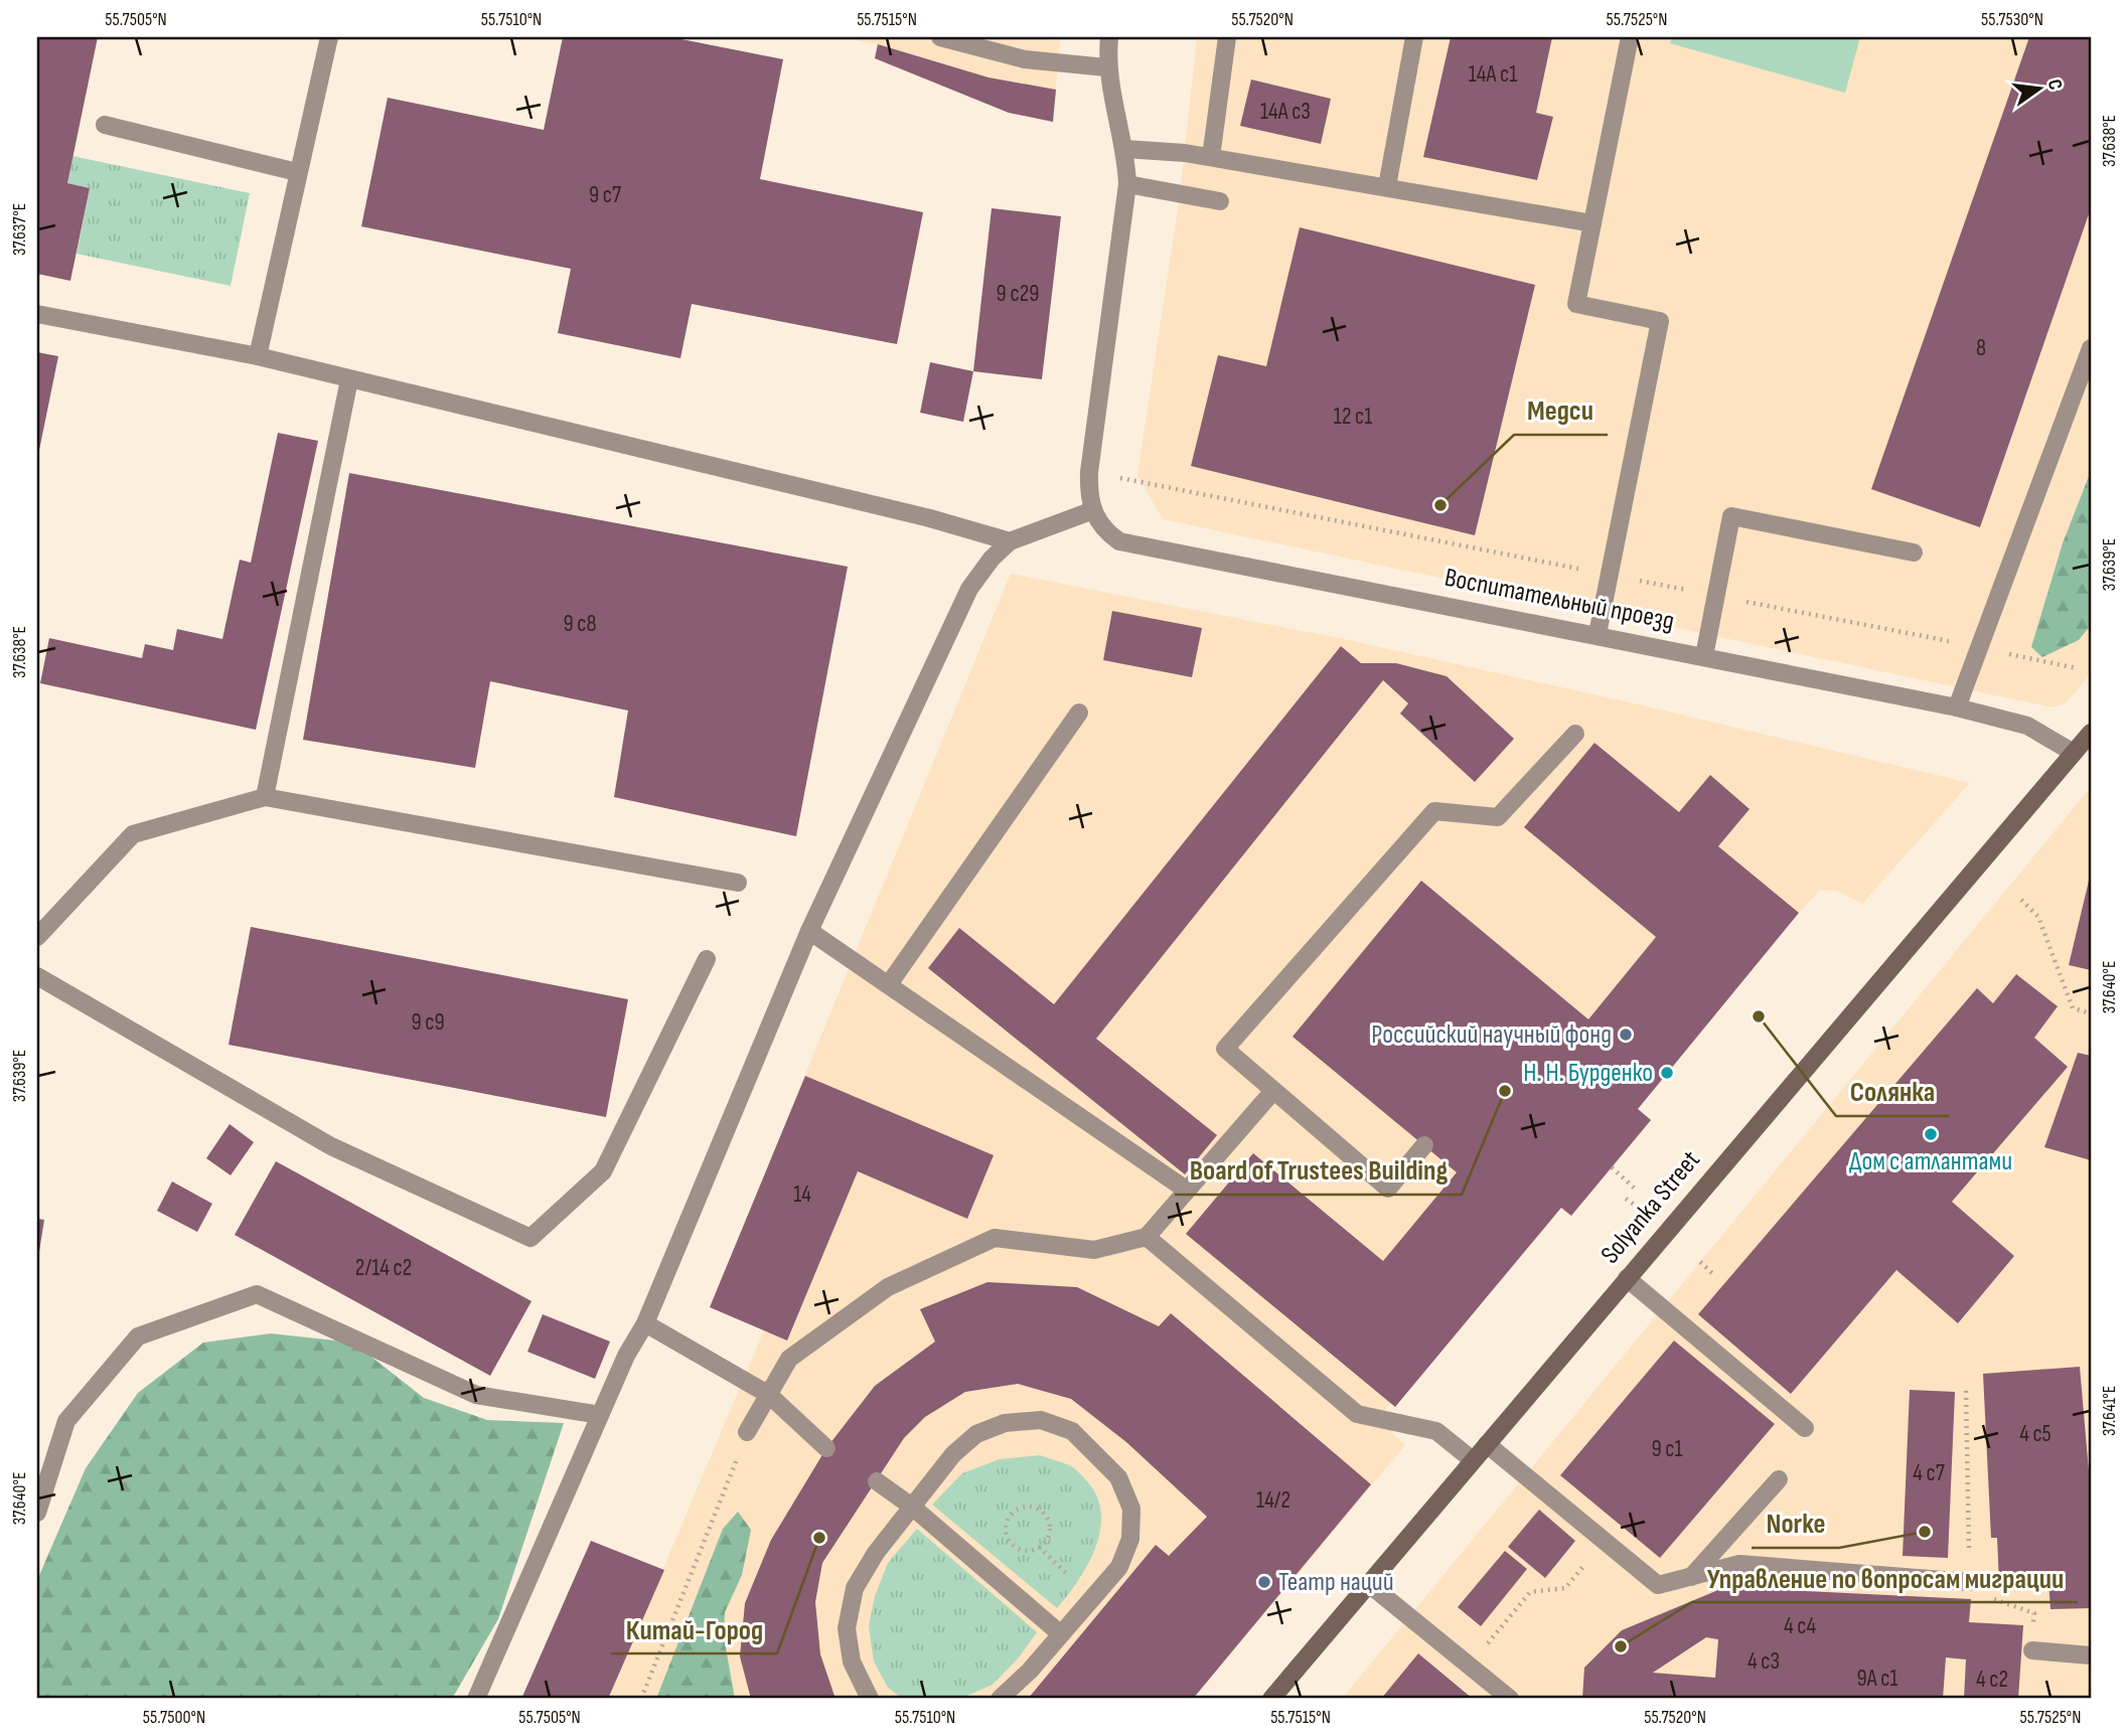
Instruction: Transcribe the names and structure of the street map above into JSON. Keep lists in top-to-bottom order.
{
  "streets": {
    "main road": ["Solyanka Street"],
    "street": ["Воспитательный проезд"]
  },
  "crossings": [
    ["Воспитательный проезд", "Solyanka Street"]
  ],
  "places": [
    "Медси",
    "Солянка",
    "Российский научный фонд",
    "Н. Н. Бурденко",
    "Board of Trustees Building",
    "Дом с атлантами",
    "Norke",
    "Китай-Город",
    "Театр наций",
    "Управление по вопросам миграции"
  ],
  "house_numbers": [
    "14А с1",
    "14А с3",
    "9 с7",
    "9 с29",
    "8",
    "12 с1",
    "9 с8",
    "9 с9",
    "14",
    "2/14 с2",
    "4 с5",
    "9 с1",
    "4 с7",
    "14/2",
    "4 с4",
    "4 с3",
    "9А с1",
    "4 с2"
  ],
  "north": "right",
  "coordinates": [
    "55.7505°N",
    "55.7510°N",
    "55.7515°N",
    "55.7520°N",
    "55.7525°N",
    "55.7530°N",
    "37.638°E",
    "37.637°E",
    "37.639°E",
    "37.640°E",
    "37.641°E",
    "55.7500°N"
  ]
}
